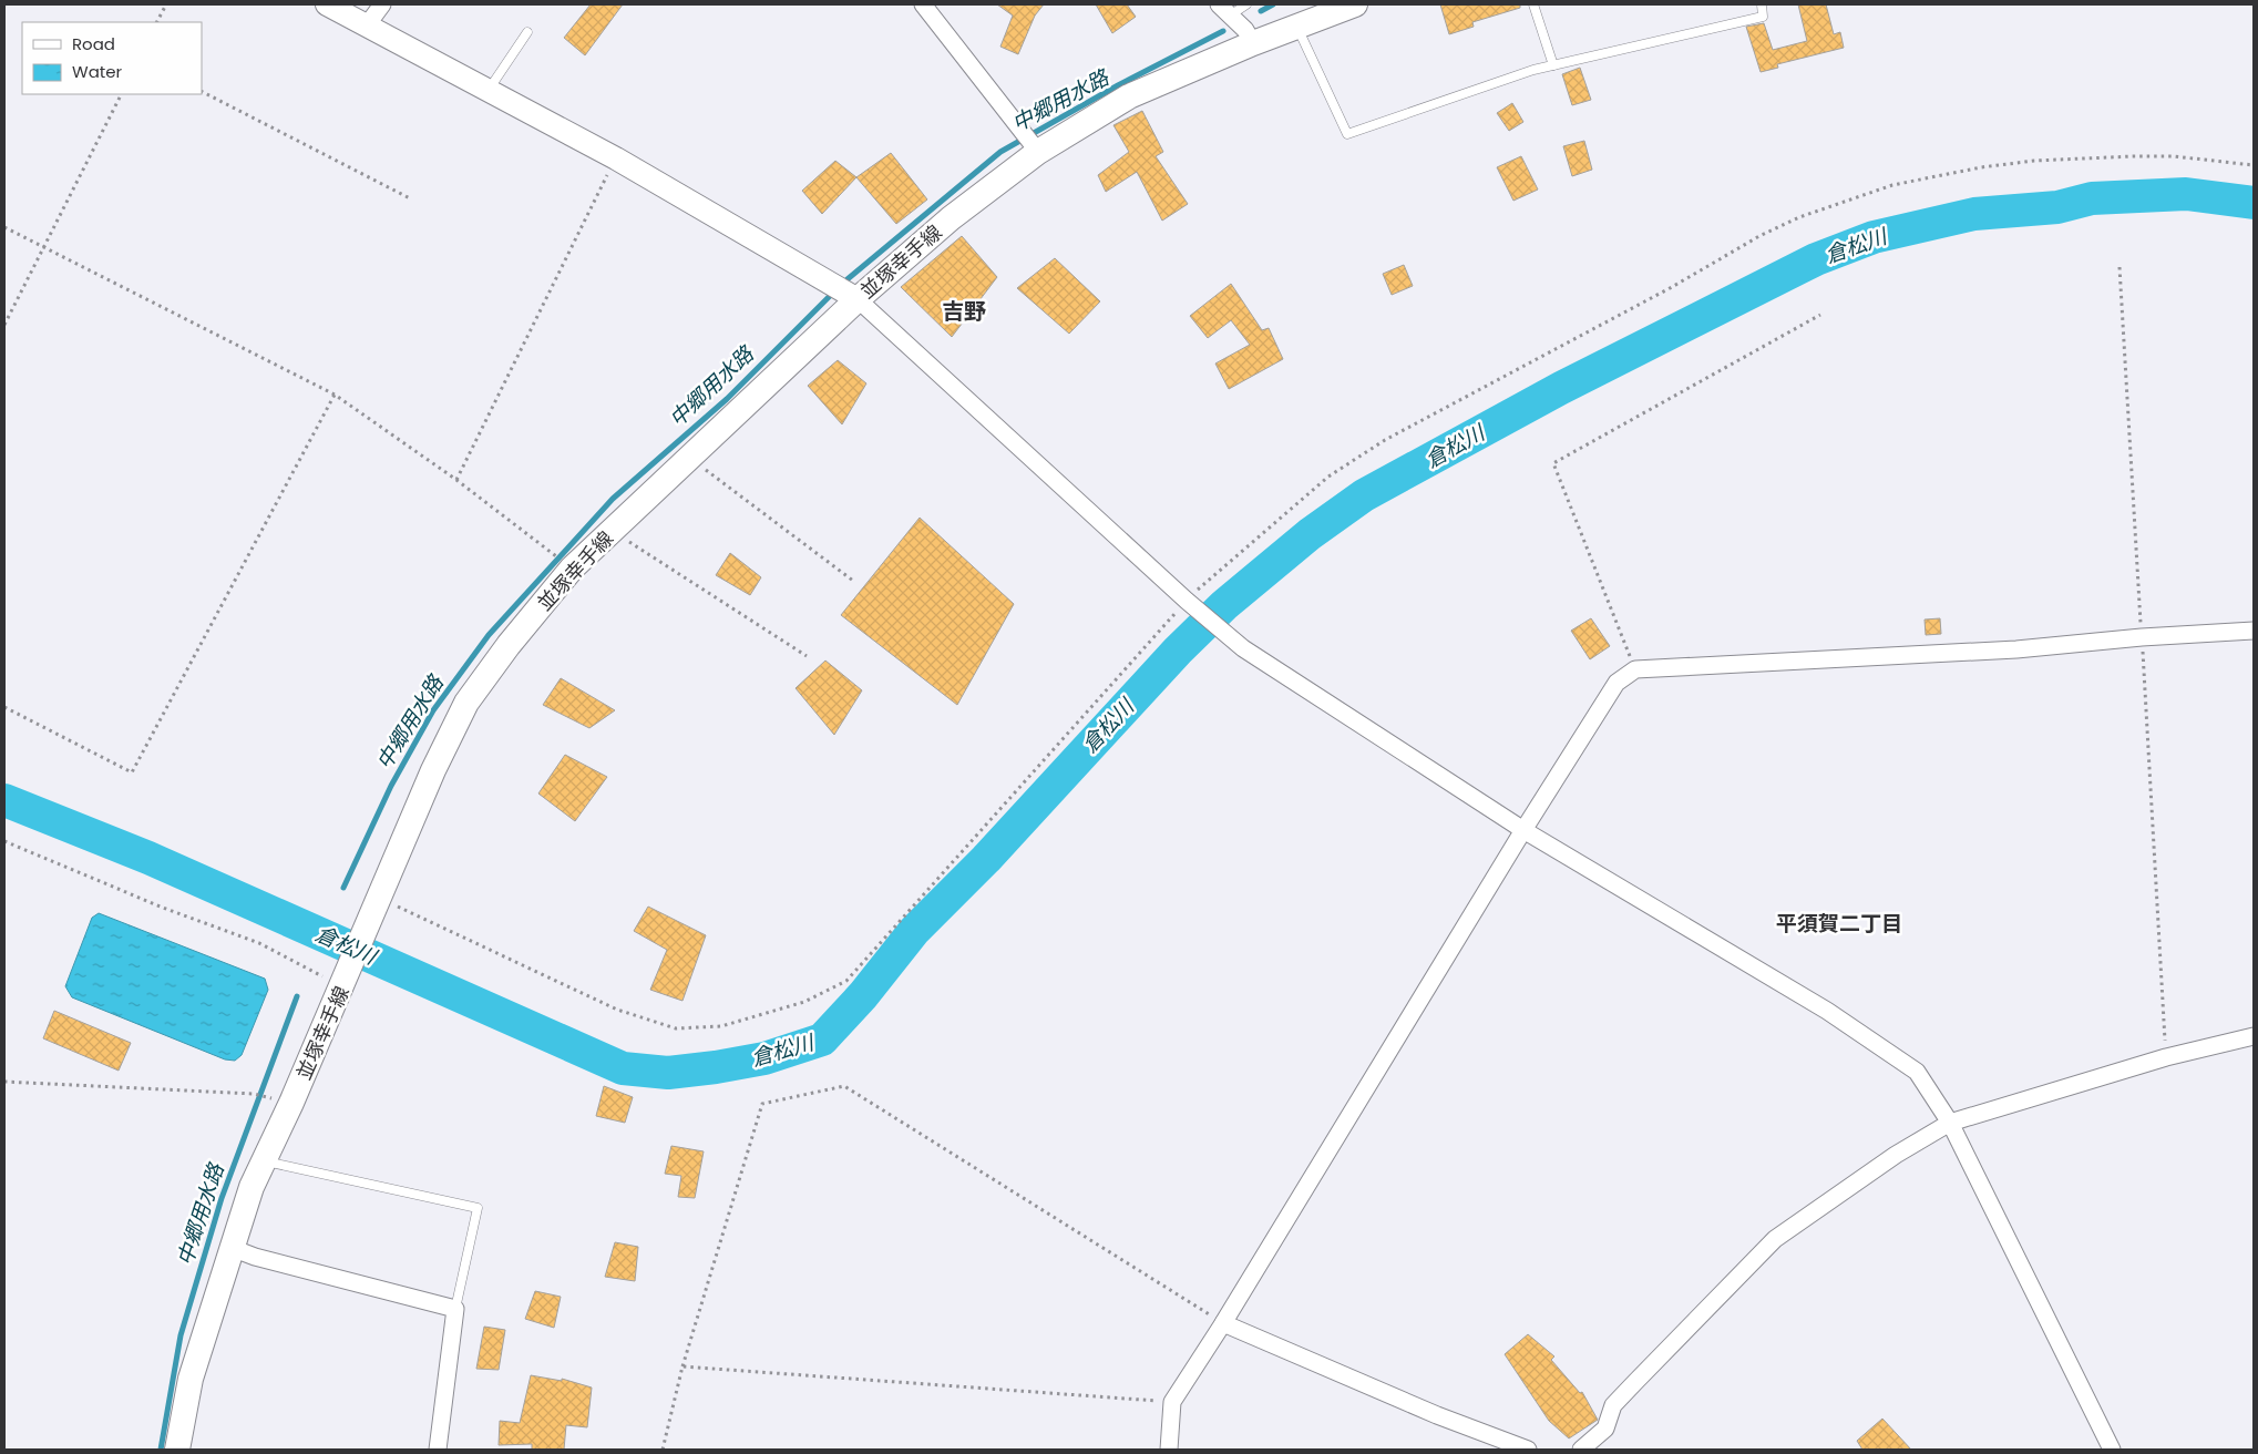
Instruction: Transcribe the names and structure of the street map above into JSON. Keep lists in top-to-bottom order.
{
  "streets": {
    "main road": ["並塚幸手線"]
  },
  "districts": ["吉野", "平須賀二丁目"],
  "water": ["中郷用水路", "倉松川"],
  "legend": ["Road", "Water"]
}
